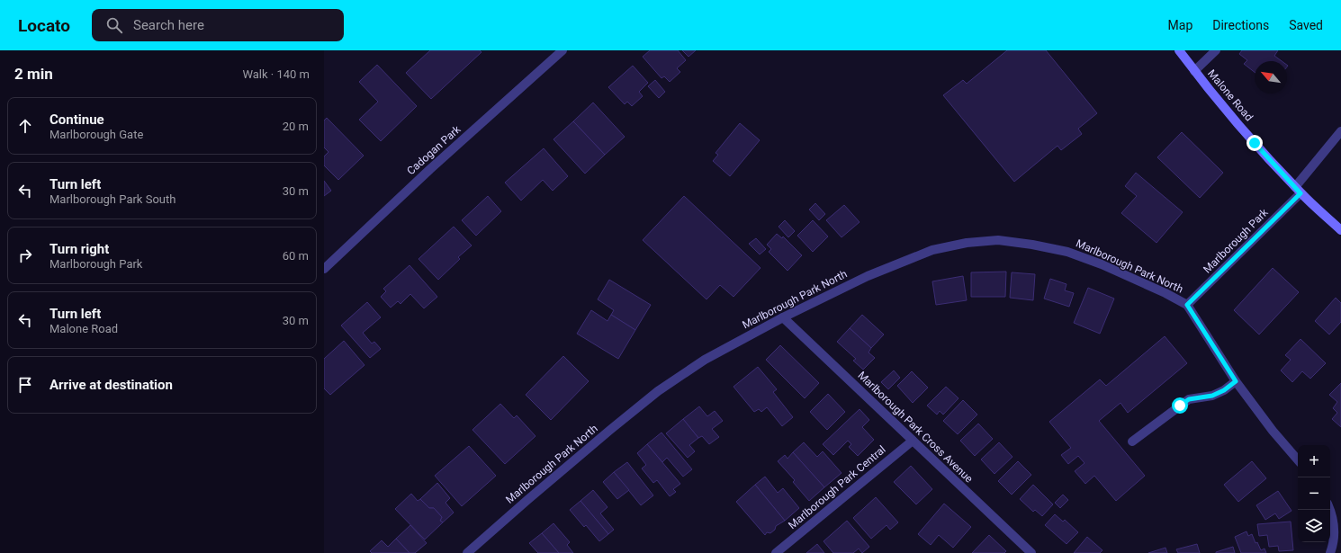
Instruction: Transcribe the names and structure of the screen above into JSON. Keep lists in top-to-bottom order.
{
  "streets": {
    "main road": ["Malone Road"],
    "street": [
      "Cadogan Park",
      "Marlborough Park",
      "Marlborough Park North",
      "Marlborough Park Cross Avenue",
      "Marlborough Park Central"
    ]
  },
  "crossings": [
    ["Malone Road", "Marlborough Park"],
    ["Marlborough Park", "Marlborough Park North"],
    ["Marlborough Park North", "Marlborough Park Cross Avenue"],
    ["Marlborough Park Cross Avenue", "Marlborough Park Central"]
  ],
  "north": "top left",
  "page": {
    "header": "Locato",
    "search": "Search here",
    "nav": ["Map", "Directions", "Saved"],
    "heading": ["2 min", "Walk · 140 m"],
    "list": [
      ["Continue", "Marlborough Gate", "20 m"],
      ["Turn left", "Marlborough Park South", "30 m"],
      ["Turn right", "Marlborough Park", "60 m"],
      ["Turn left", "Malone Road", "30 m"],
      "Arrive at destination"
    ],
    "map_buttons": ["+", "−"]
  }
}
